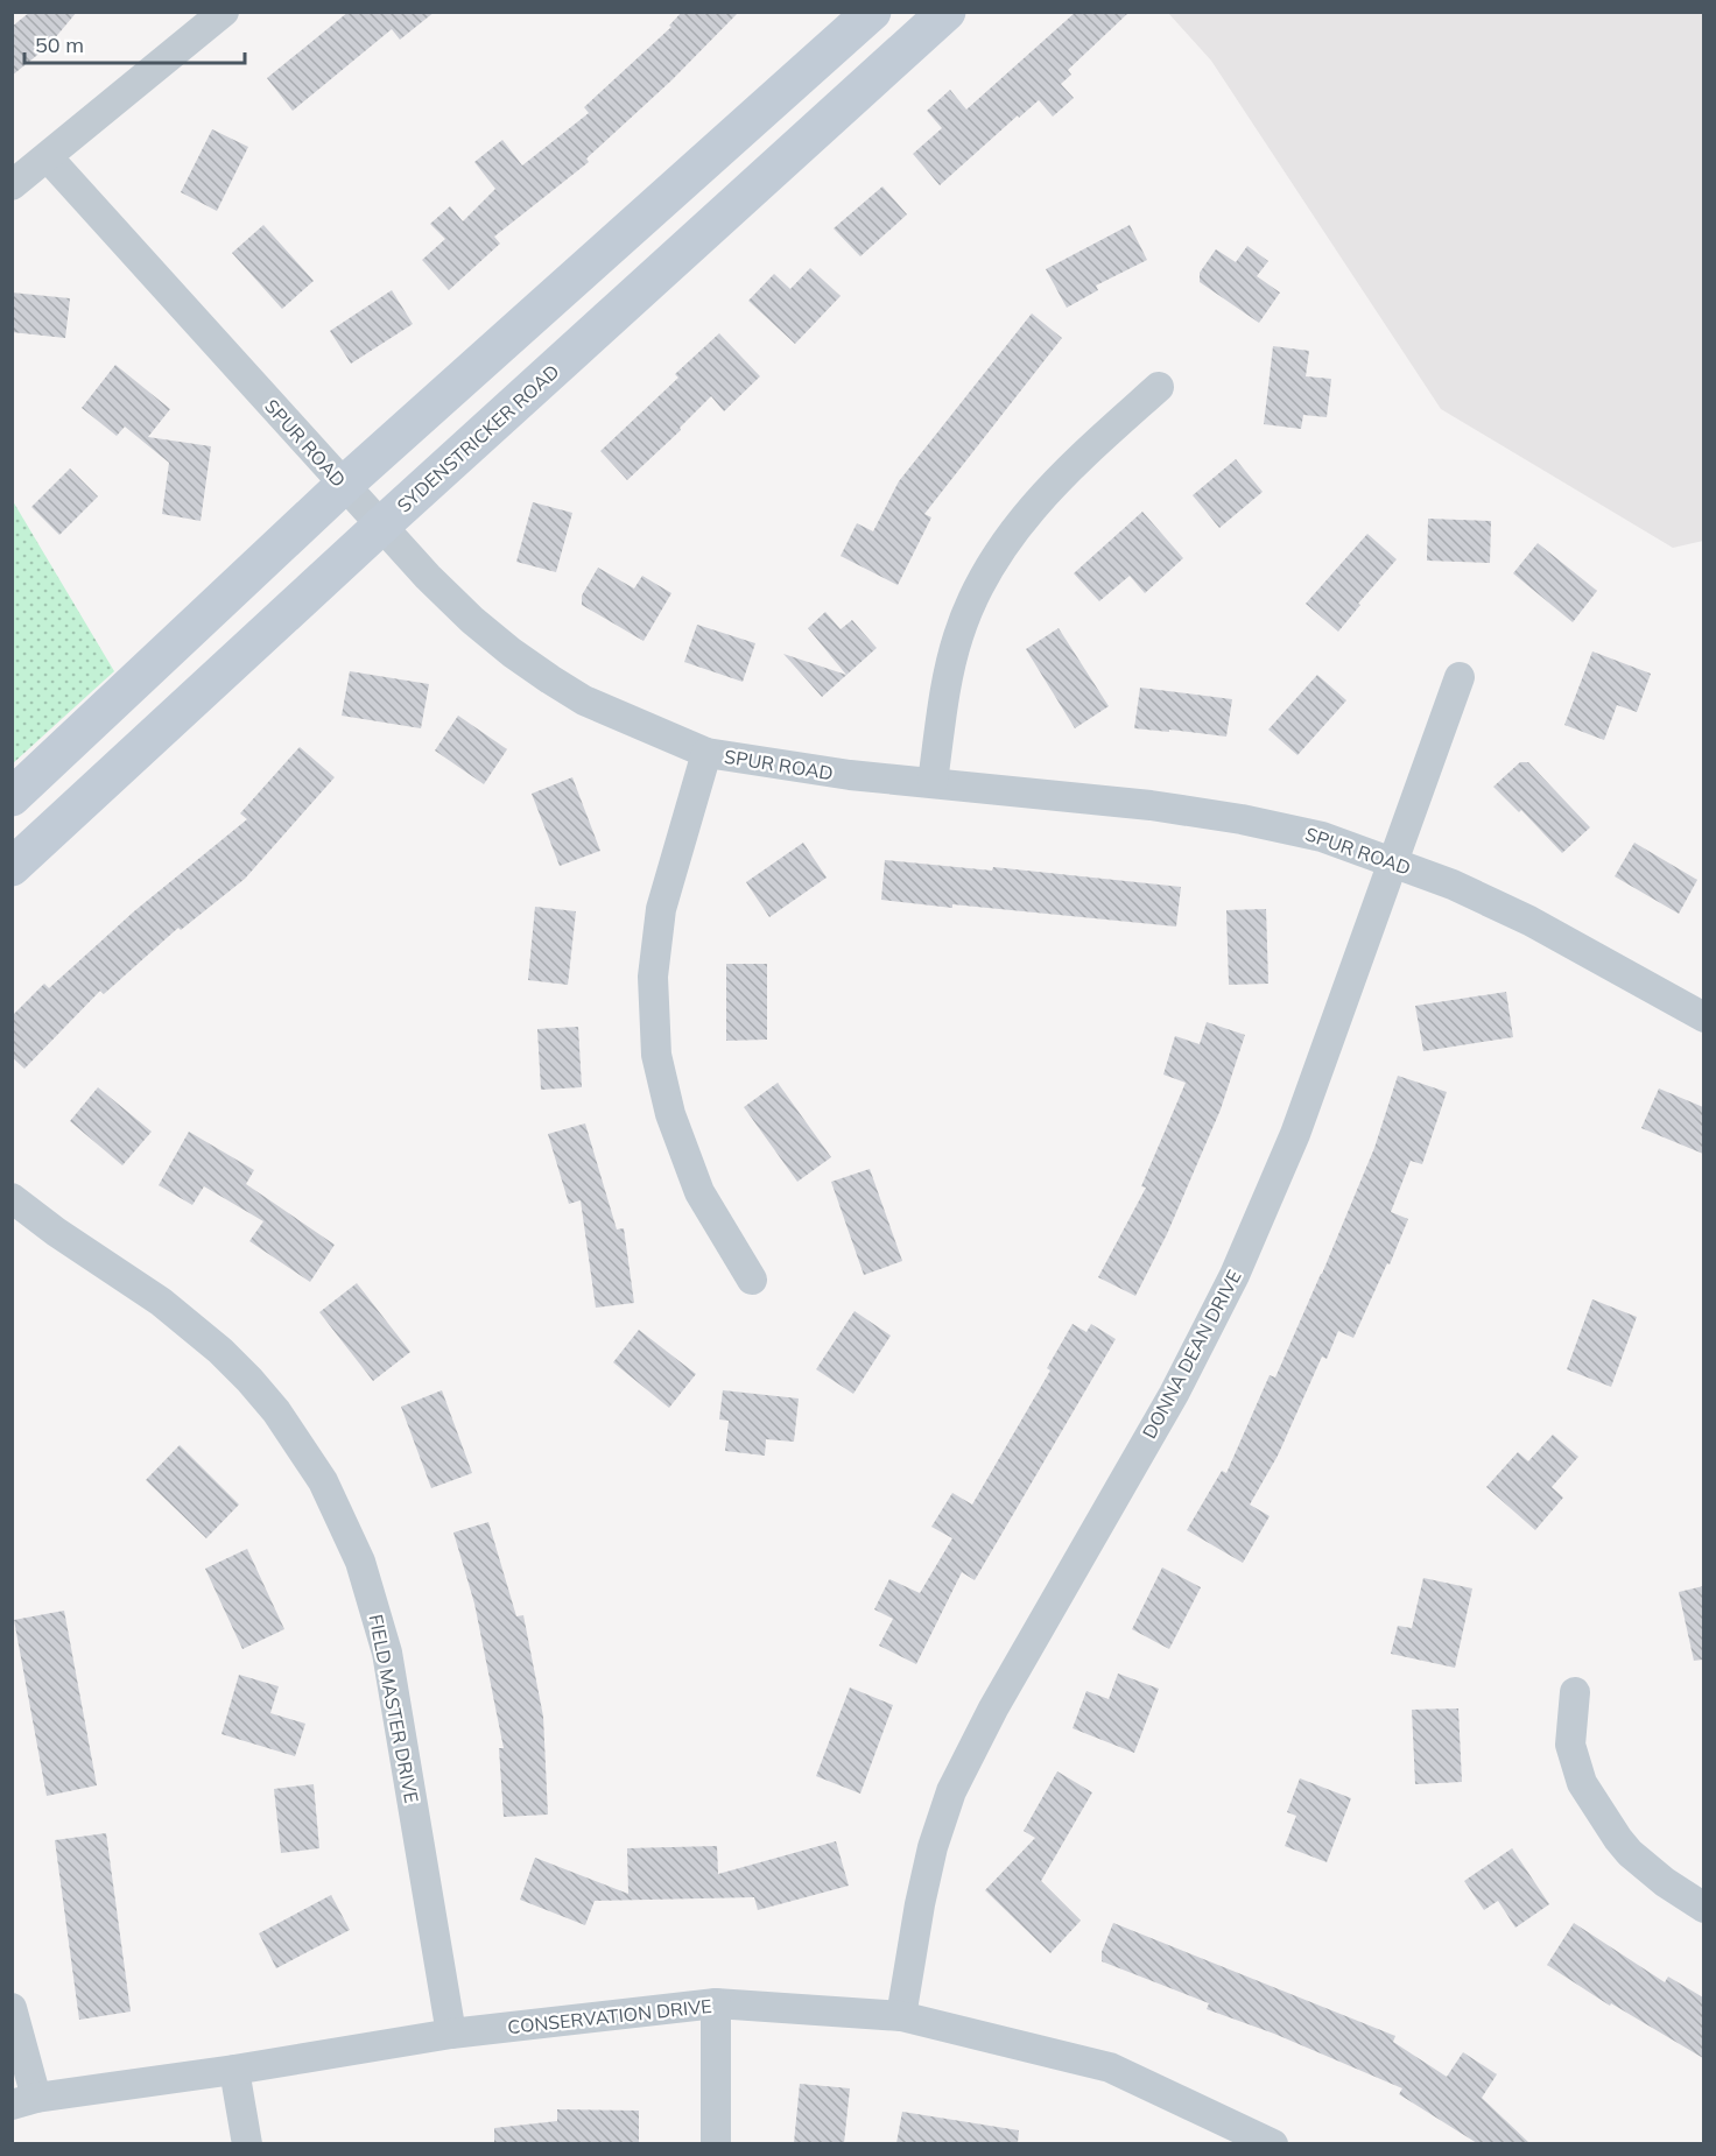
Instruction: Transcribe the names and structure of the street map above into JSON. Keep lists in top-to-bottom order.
{
  "streets": {
    "main road": ["SYDENSTRICKER ROAD"],
    "street": [
      "SPUR ROAD",
      "DONNA DEAN DRIVE",
      "FIELD MASTER DRIVE",
      "CONSERVATION DRIVE"
    ]
  },
  "crossings": [
    ["SYDENSTRICKER ROAD", "SPUR ROAD"],
    ["SPUR ROAD", "DONNA DEAN DRIVE"],
    ["DONNA DEAN DRIVE", "CONSERVATION DRIVE"],
    ["FIELD MASTER DRIVE", "CONSERVATION DRIVE"]
  ],
  "scale_bar": "50 m"
}
